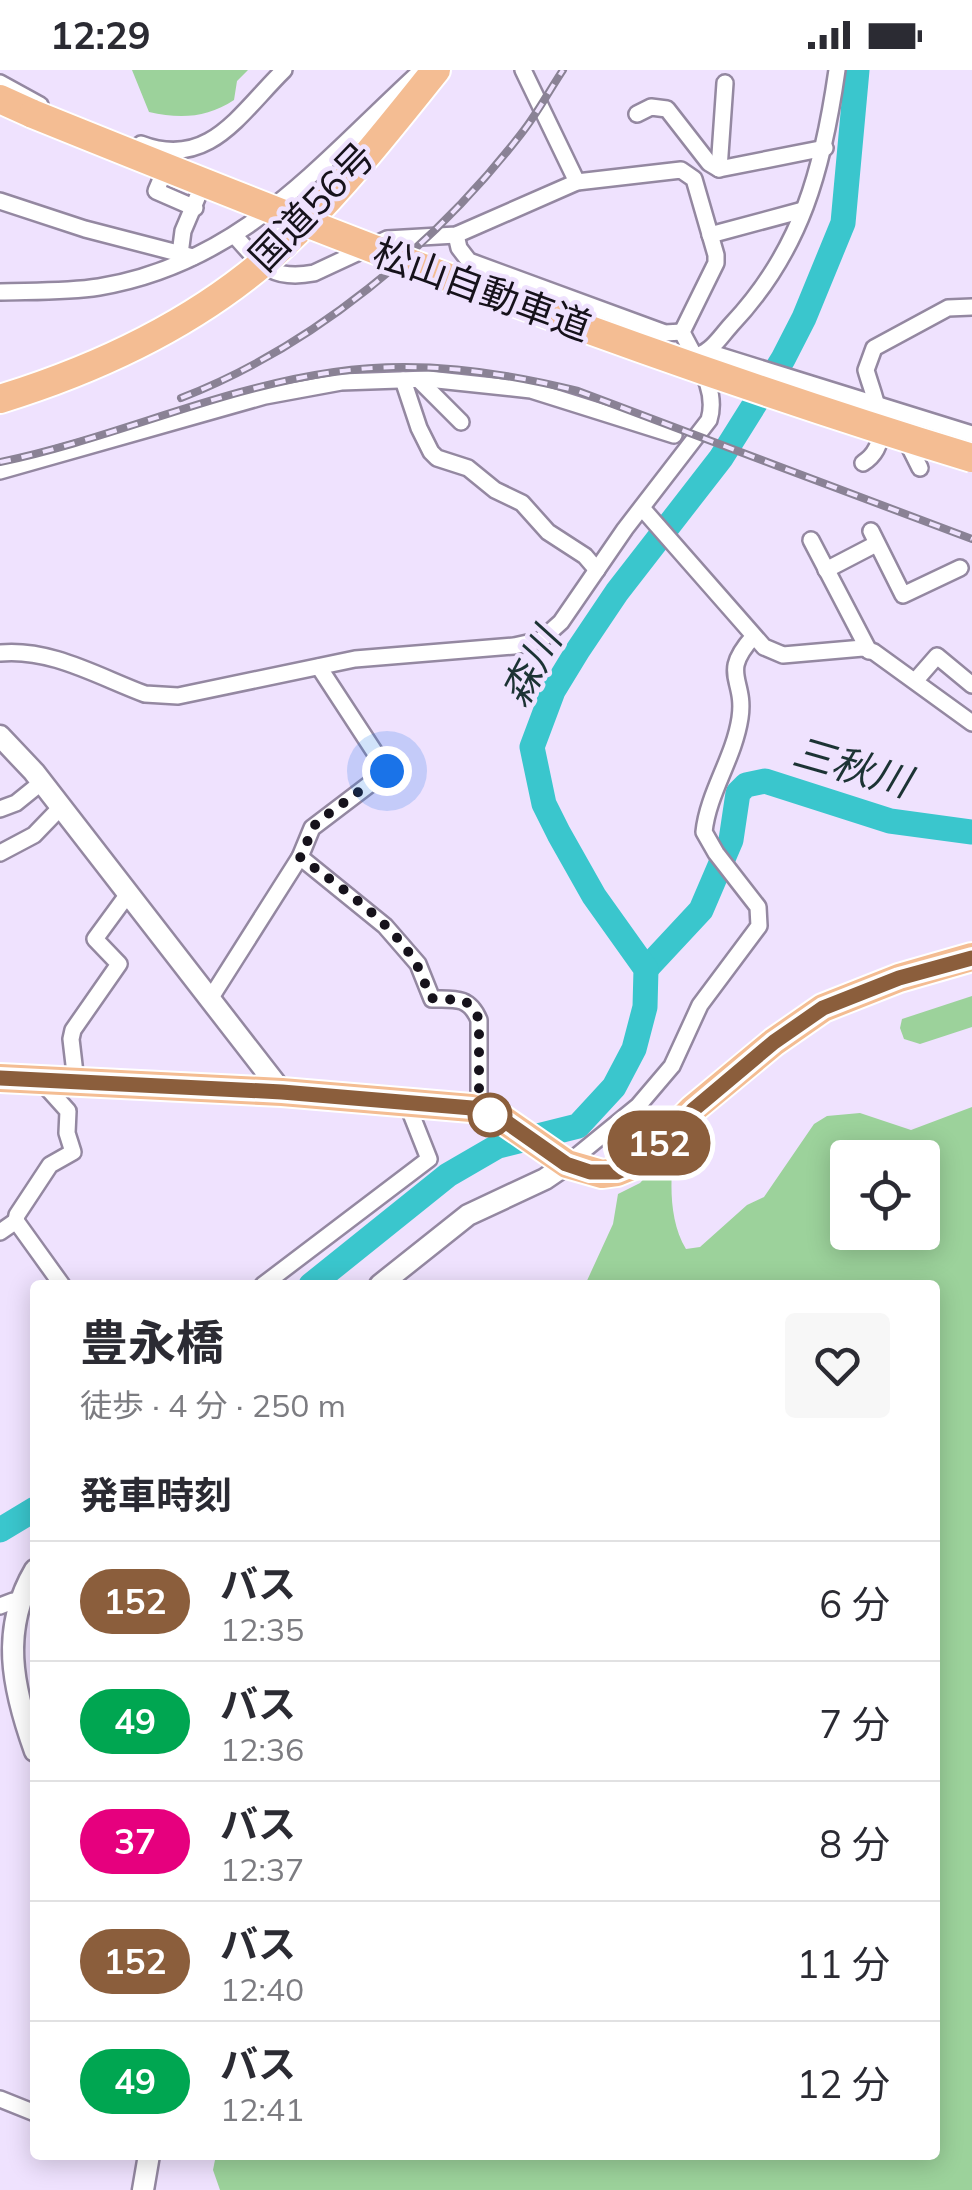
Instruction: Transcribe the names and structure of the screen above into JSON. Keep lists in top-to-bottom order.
{
  "streets": {
    "highway": ["国道56号", "松山自動車道"]
  },
  "water": ["森川", "三秋川"],
  "lines": ["bus line 152"],
  "page": {
    "status": "12:29",
    "on_map": "152",
    "heading": [
      ["豊永橋", "徒歩 · 4 分 · 250 m"],
      "発車時刻"
    ],
    "list": [
      {
        "mark": "152",
        "name": "バス",
        "note": "12:35",
        "value": "6 分"
      },
      {
        "mark": "49",
        "name": "バス",
        "note": "12:36",
        "value": "7 分"
      },
      {
        "mark": "37",
        "name": "バス",
        "note": "12:37",
        "value": "8 分"
      },
      {
        "mark": "152",
        "name": "バス",
        "note": "12:40",
        "value": "11 分"
      },
      {
        "mark": "49",
        "name": "バス",
        "note": "12:41",
        "value": "12 分"
      }
    ]
  }
}
